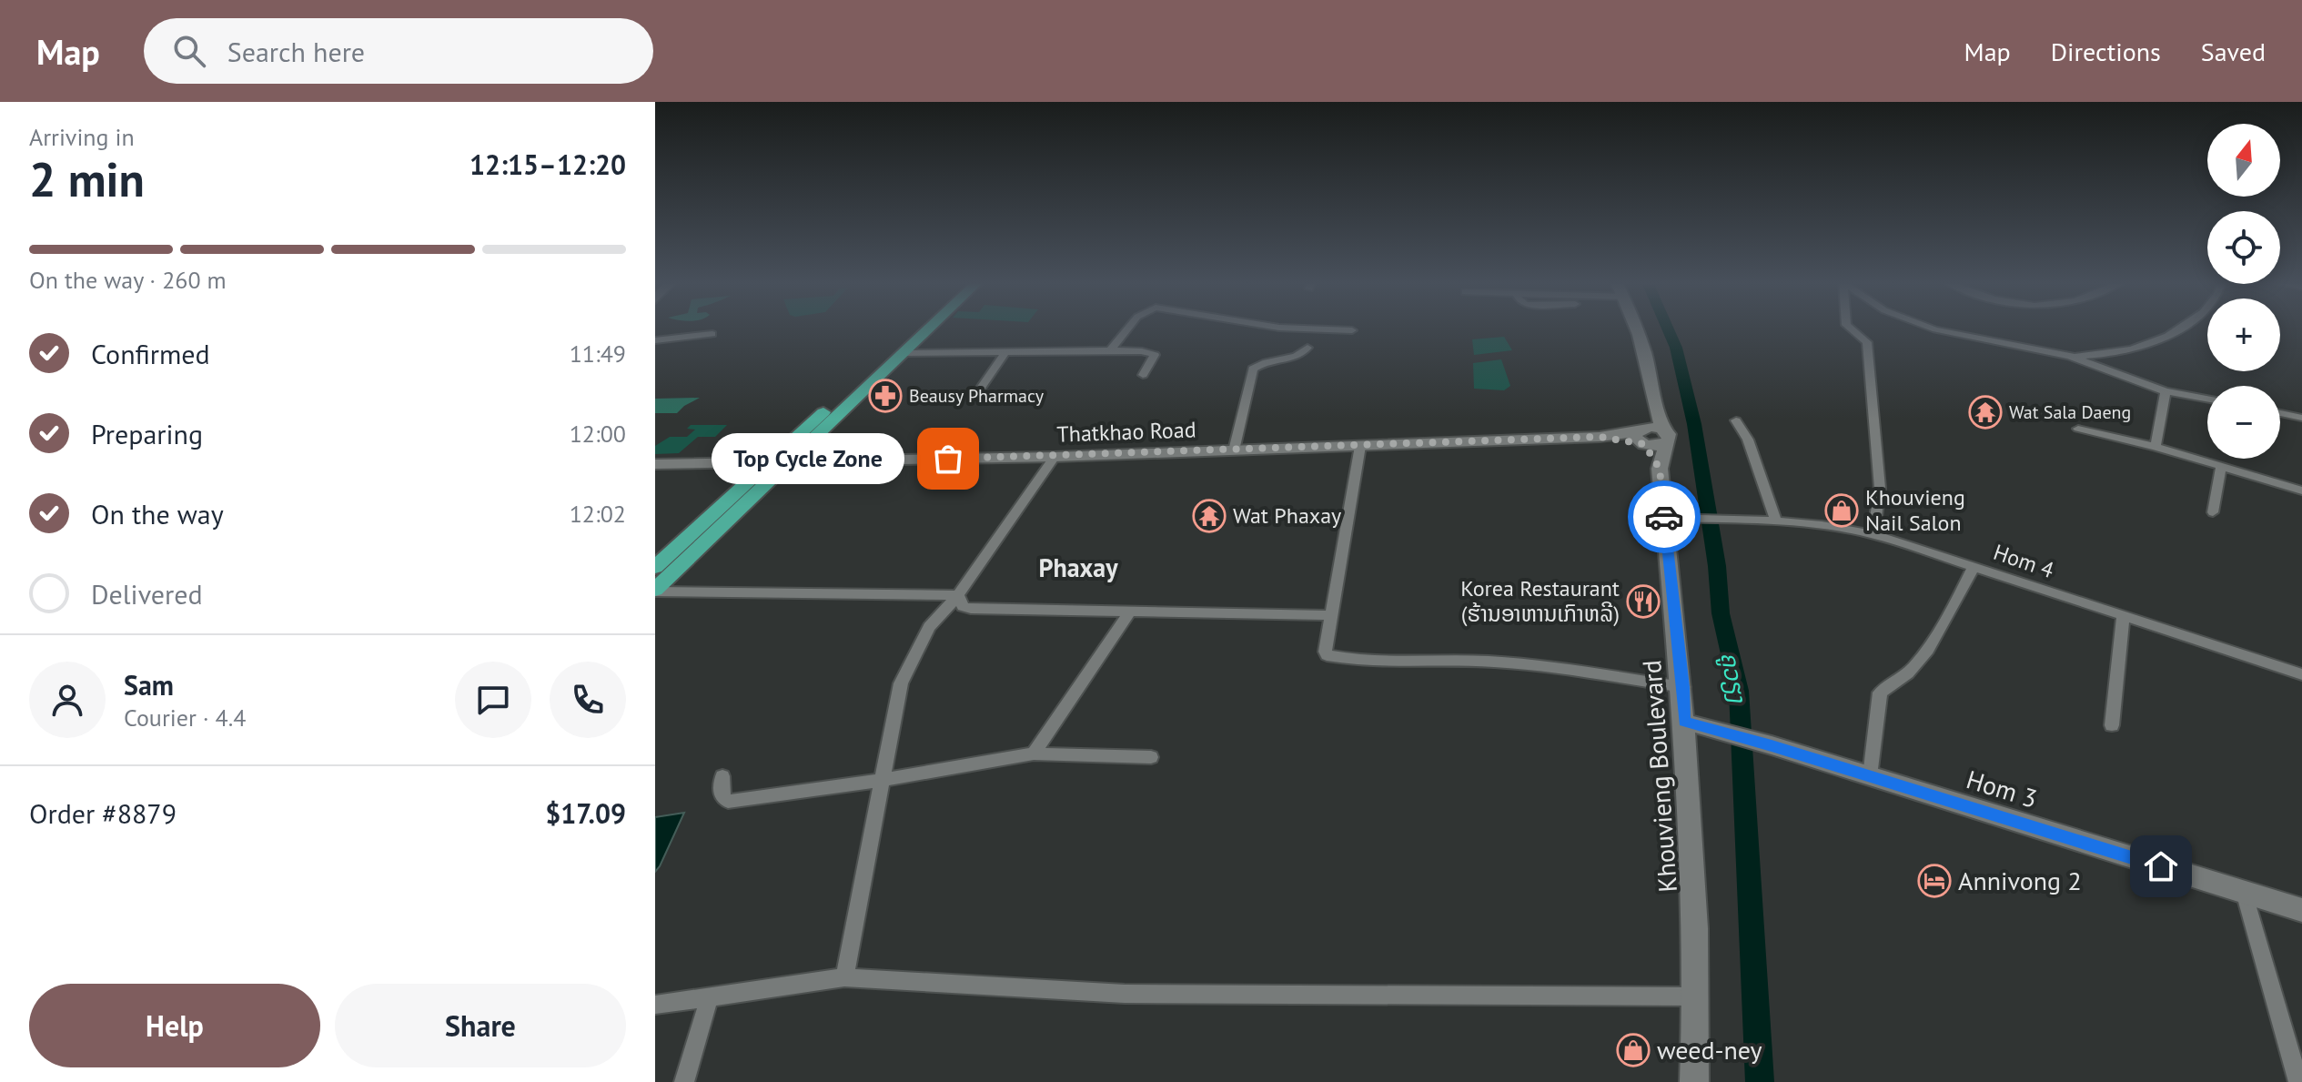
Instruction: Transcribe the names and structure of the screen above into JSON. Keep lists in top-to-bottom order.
{
  "streets": {
    "street": [
      "Thatkhao Road",
      "Hom 4",
      "Khouvieng Boulevard",
      "Hom 3"
    ]
  },
  "crossings": [
    ["Thatkhao Road", "Khouvieng Boulevard"],
    ["Hom 4", "Khouvieng Boulevard"],
    ["Khouvieng Boulevard", "Hom 3"]
  ],
  "districts": ["Phaxay"],
  "water": ["ຄູວຽງ"],
  "places": {
    "pharmacy": ["Beausy Pharmacy"],
    "temple": ["Wat Sala Daeng", "Wat Phaxay"],
    "other": ["Top Cycle Zone"],
    "shop": ["Khouvieng Nail Salon", "weed-ney"],
    "restaurant": ["Korea Restaurant (ຮ້ານອາຫານເກົາຫລີ)"],
    "hotel": ["Annivong 2"]
  },
  "north": "top",
  "page": {
    "header": "Map",
    "search": "Search here",
    "nav": ["Map", "Directions", "Saved"],
    "heading": ["2 min", "Arriving in", "12:15–12:20"],
    "panel": [
      "Sam",
      "Courier · 4.4",
      "Order #8879",
      "$17.09"
    ],
    "map_buttons": ["+", "−"],
    "bar": "On the way · 260 m",
    "list": [
      ["Confirmed", "11:49"],
      ["Preparing", "12:00"],
      ["On the way", "12:02"],
      "Delivered"
    ],
    "bubble": "Top Cycle Zone",
    "buttons": ["Help", "Share"]
  }
}
